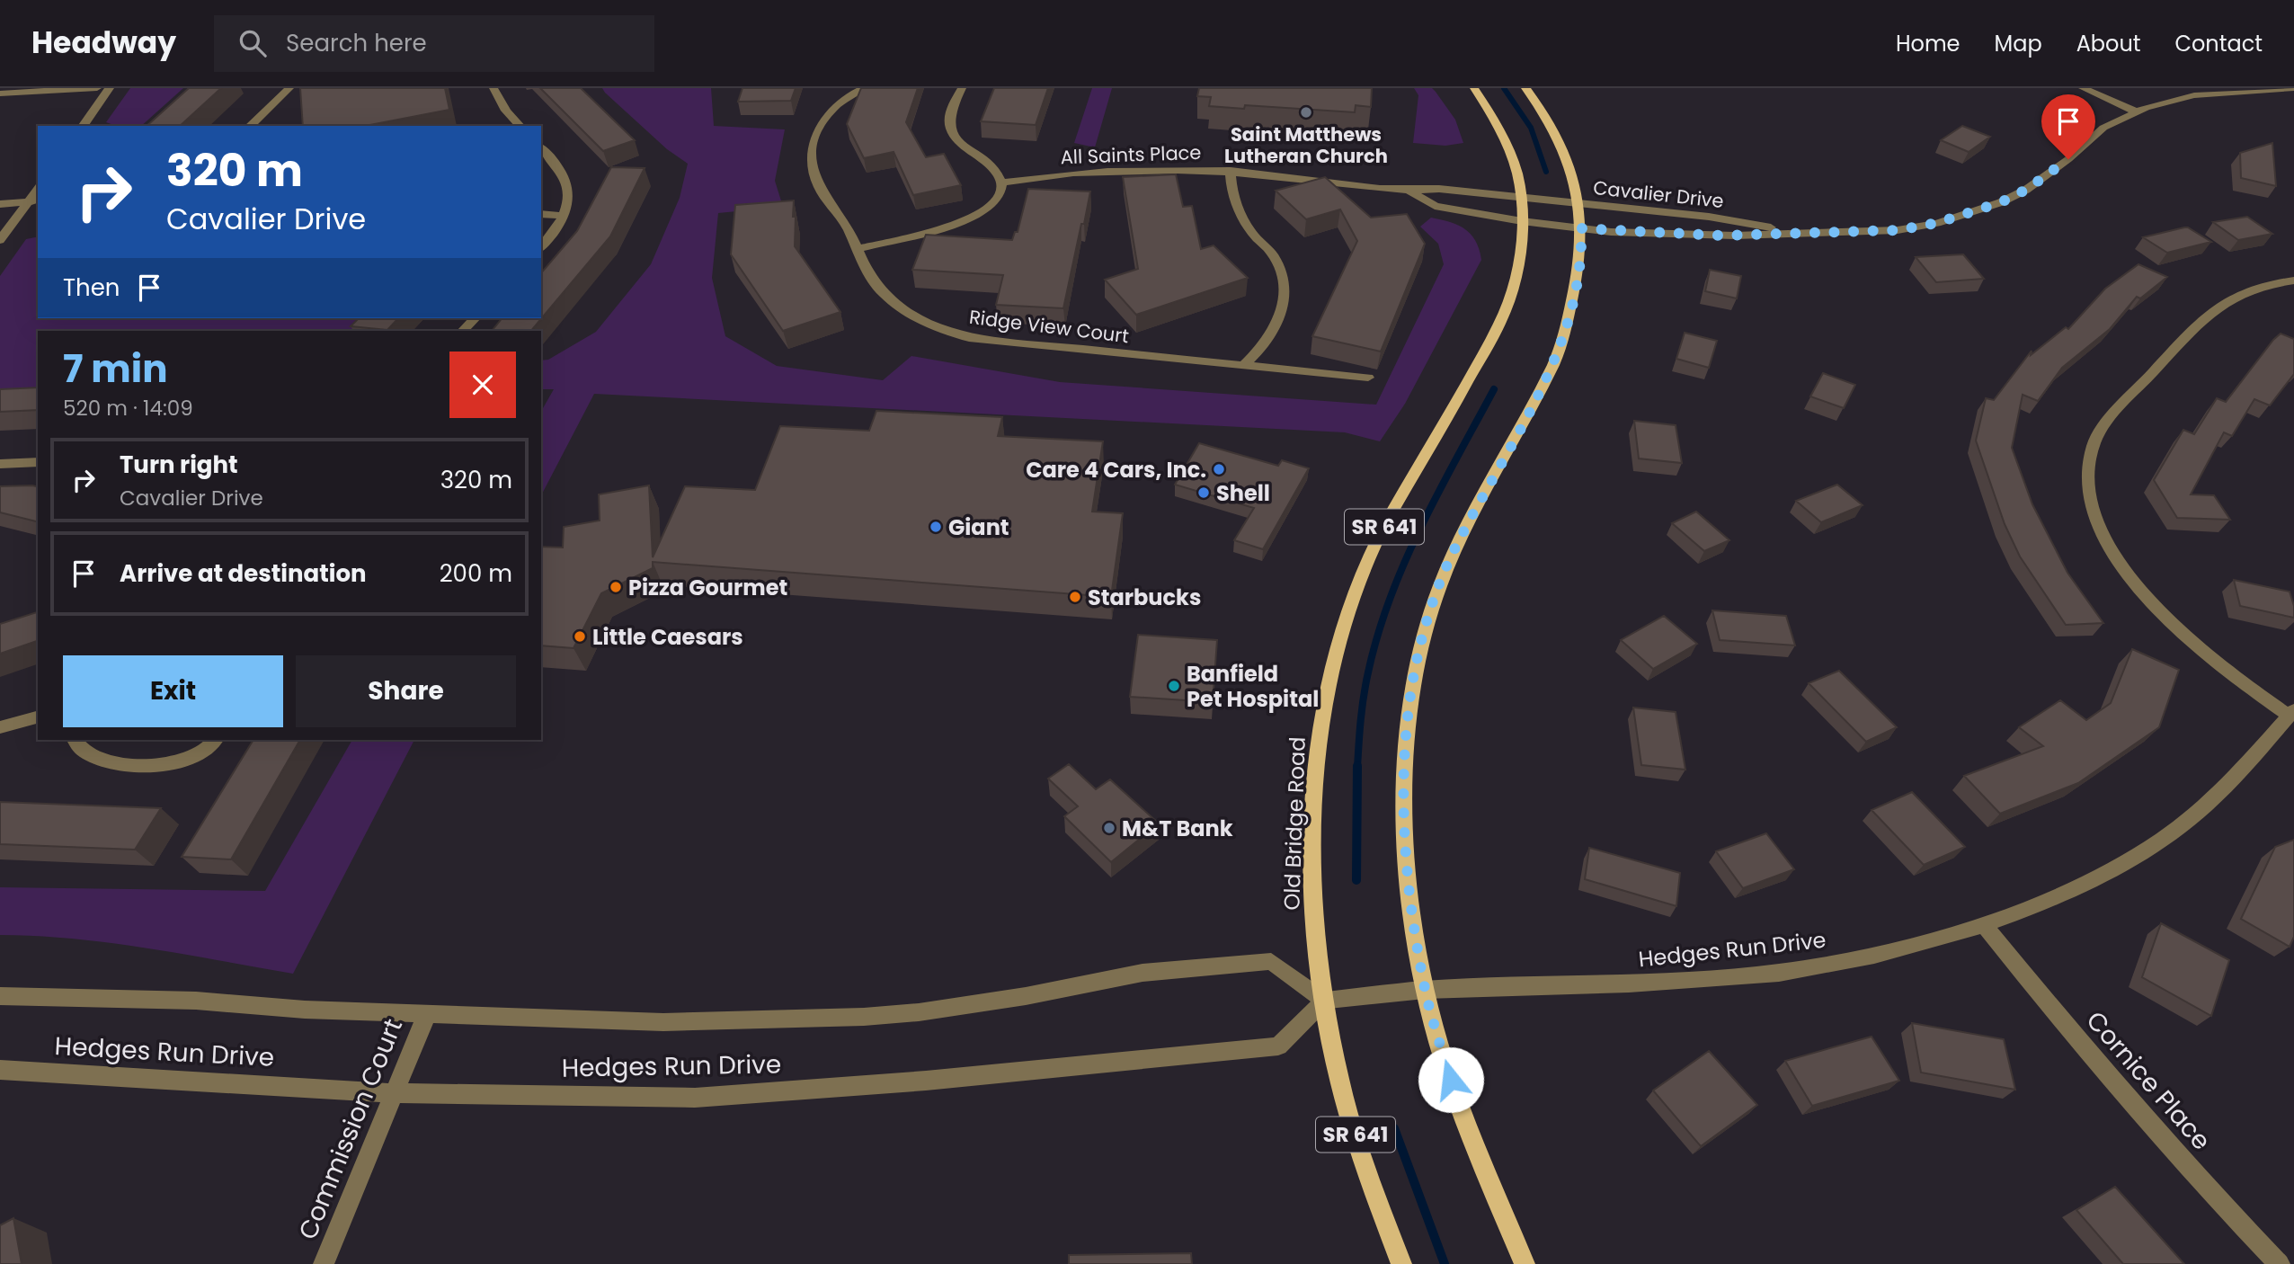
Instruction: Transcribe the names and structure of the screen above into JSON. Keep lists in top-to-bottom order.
{
  "streets": {
    "main road": ["SR 641", "Old Bridge Road"],
    "street": [
      "All Saints Place",
      "Cavalier Drive",
      "Ridge View Court",
      "Hedges Run Drive",
      "Cornice Place",
      "Commission Court"
    ]
  },
  "crossings": [
    ["All Saints Place", "Cavalier Drive"],
    ["All Saints Place", "Old Bridge Road"],
    ["Cavalier Drive", "SR 641"],
    ["Cavalier Drive", "Old Bridge Road"],
    ["SR 641", "Hedges Run Drive"],
    ["Old Bridge Road", "Hedges Run Drive"],
    ["Hedges Run Drive", "Cornice Place"],
    ["Hedges Run Drive", "Commission Court"]
  ],
  "places": [
    "Saint Matthews Lutheran Church",
    "Care 4 Cars, Inc.",
    "Shell",
    "Giant",
    "Pizza Gourmet",
    "Starbucks",
    "Little Caesars",
    "Banfield Pet Hospital",
    "M&T Bank"
  ],
  "page": {
    "header": "Headway",
    "search": "Search here",
    "nav": [
      "Home",
      "Map",
      "About",
      "Contact"
    ],
    "turn": ["320 m", "Cavalier Drive"],
    "then": "Then",
    "heading": ["7 min", "520 m · 14:09"],
    "list": [
      {
        "name": "Turn right",
        "note": "Cavalier Drive",
        "value": "320 m"
      },
      {
        "name": "Arrive at destination",
        "value": "200 m"
      }
    ],
    "buttons": ["Exit", "Share"]
  }
}
